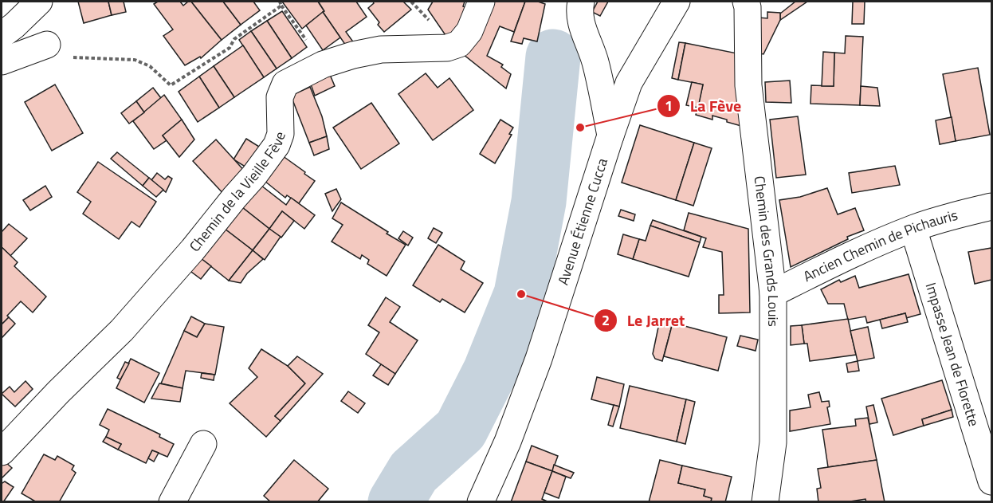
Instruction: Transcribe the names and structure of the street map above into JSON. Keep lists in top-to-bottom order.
{
  "streets": {
    "street": [
      "Chemin de la Vieille Fève",
      "Avenue Étienne Cucca",
      "Ancien Chemin de Pichauris",
      "Chemin des Grands Louis",
      "Impasse Jean de Florette"
    ]
  },
  "crossings": [
    ["Ancien Chemin de Pichauris", "Chemin des Grands Louis"],
    ["Ancien Chemin de Pichauris", "Impasse Jean de Florette"]
  ],
  "places": ["La Fève", "Le Jarret"]
}
